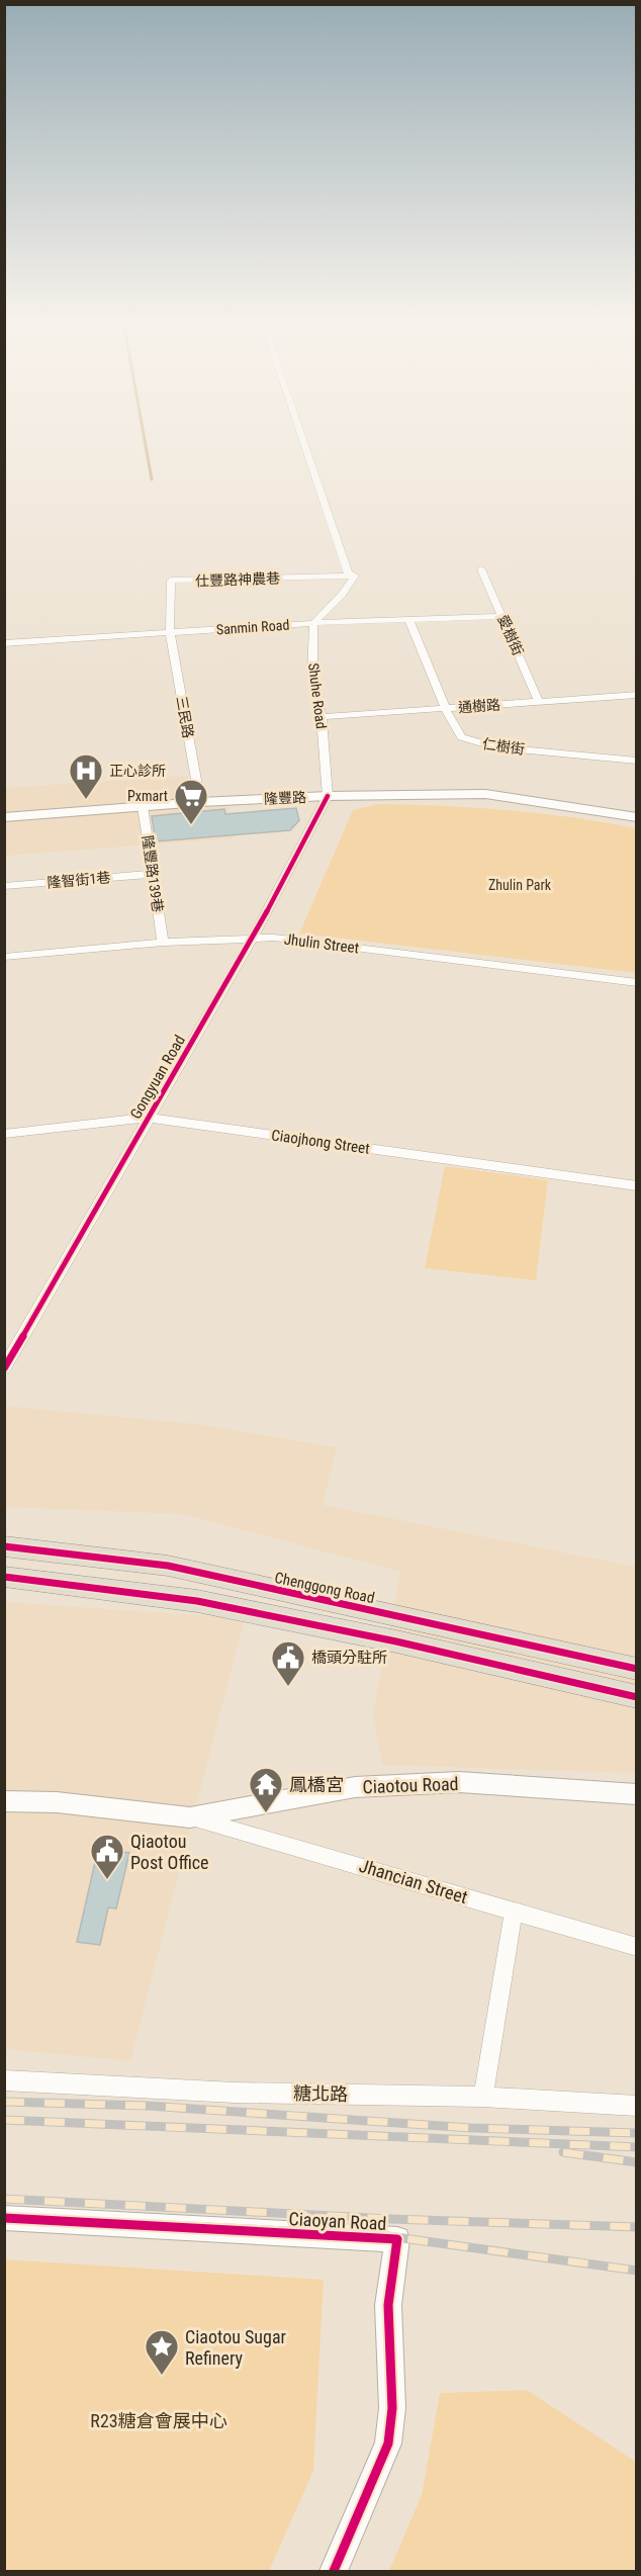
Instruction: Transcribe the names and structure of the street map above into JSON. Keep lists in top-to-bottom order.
{
  "streets": {
    "main road": ["Chenggong Road"],
    "street": [
      "仕豐路神農巷",
      "Sanmin Road",
      "愛樹街",
      "Shuhe Road",
      "通樹路",
      "三民路",
      "仁樹街",
      "隆豐路",
      "隆豐路139巷",
      "隆智街1巷",
      "Jhulin Street",
      "Gongyuan Road",
      "Ciaojhong Street",
      "Ciaotou Road",
      "Jhancian Street",
      "糖北路",
      "Ciaoyan Road"
    ]
  },
  "crossings": [
    ["仕豐路神農巷", "Sanmin Road"],
    ["仕豐路神農巷", "三民路"],
    ["Sanmin Road", "愛樹街"],
    ["Sanmin Road", "Shuhe Road"],
    ["Sanmin Road", "三民路"],
    ["Sanmin Road", "仁樹街"],
    ["愛樹街", "通樹路"],
    ["Shuhe Road", "通樹路"],
    ["Shuhe Road", "隆豐路"],
    ["Shuhe Road", "Gongyuan Road"],
    ["通樹路", "仁樹街"],
    ["三民路", "隆豐路"],
    ["隆豐路", "隆豐路139巷"],
    ["隆豐路", "Gongyuan Road"],
    ["隆豐路139巷", "隆智街1巷"],
    ["隆豐路139巷", "Jhulin Street"],
    ["Jhulin Street", "Gongyuan Road"],
    ["Gongyuan Road", "Ciaojhong Street"],
    ["Ciaotou Road", "Jhancian Street"]
  ],
  "parks": ["Zhulin Park", "R23糖倉會展中心"],
  "places": {
    "hospital": ["正心診所"],
    "supermarket": ["Pxmart"],
    "public building": ["橋頭分駐所", "Qiaotou Post Office"],
    "temple": ["鳳橋宮"],
    "place": ["Ciaotou Sugar Refinery"]
  }
}
